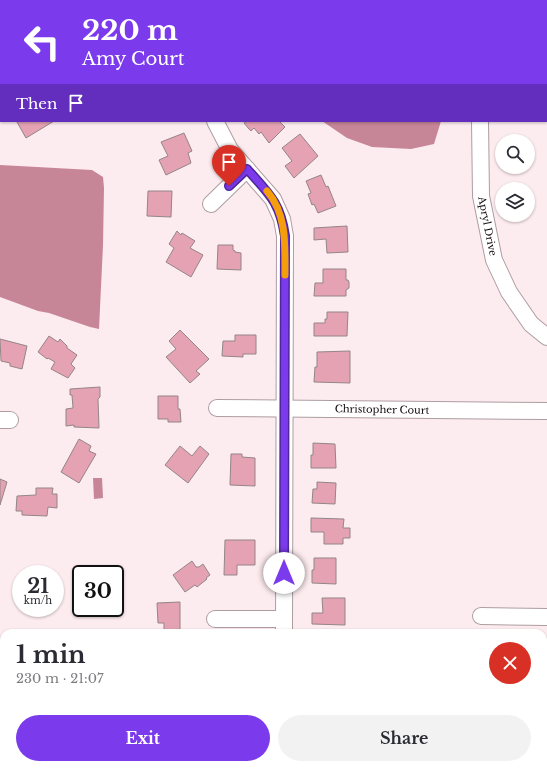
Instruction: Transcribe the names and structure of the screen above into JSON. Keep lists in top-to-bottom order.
{
  "streets": {
    "street": ["Apryl Drive", "Christopher Court"]
  },
  "page": {
    "turn": ["220 m", "Amy Court"],
    "then": "Then",
    "speed": "21 km/h",
    "limit": "30",
    "heading": ["1 min", "230 m · 21:07"],
    "buttons": ["Exit", "Share"]
  }
}
